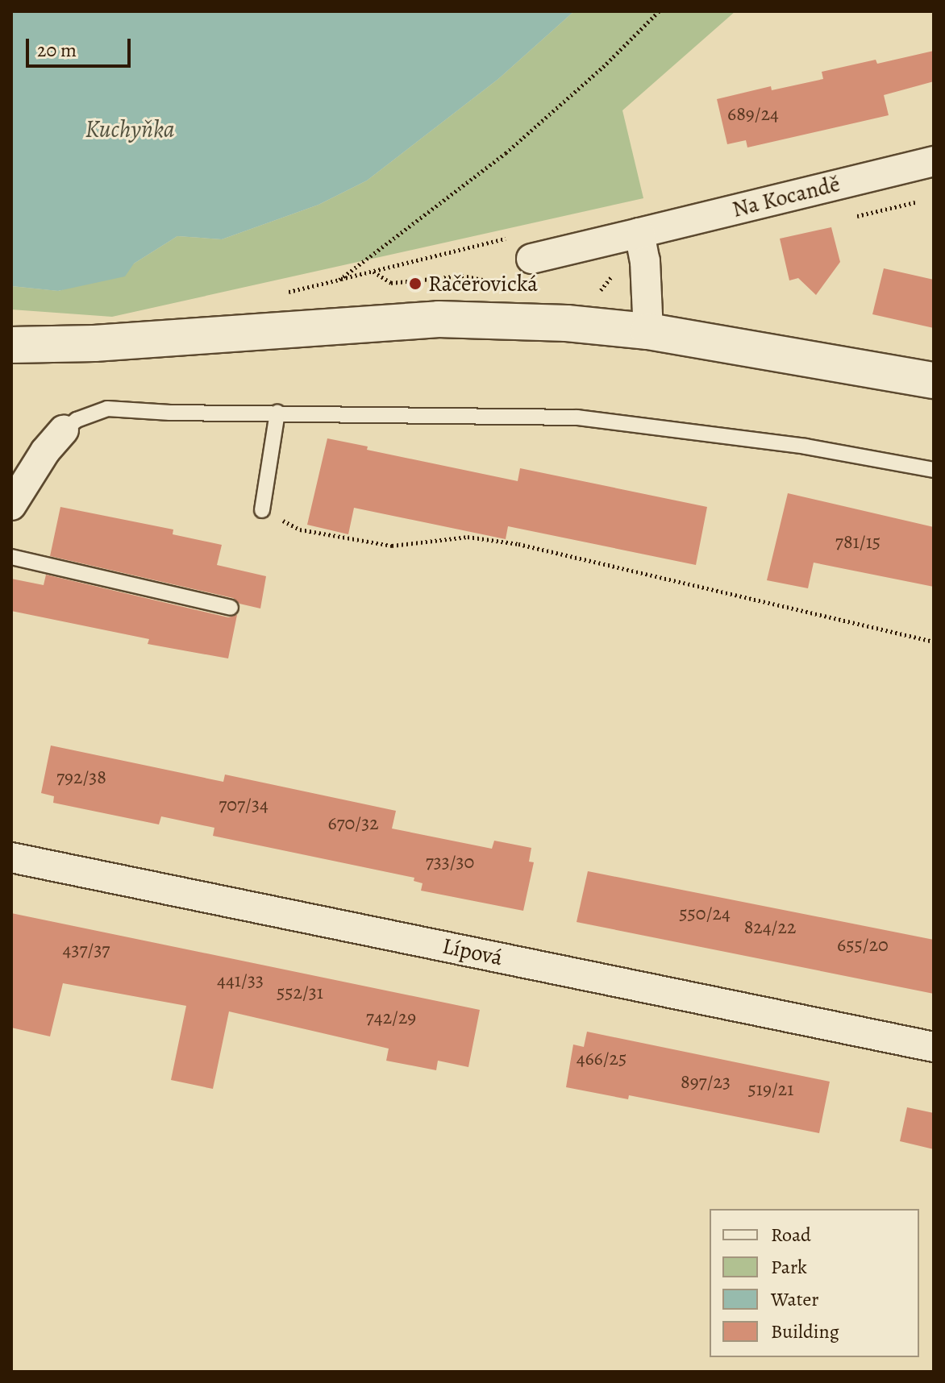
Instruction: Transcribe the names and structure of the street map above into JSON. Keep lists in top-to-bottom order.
{
  "streets": {
    "street": ["Na Kocandě", "Lípová"]
  },
  "water": ["Kuchyňka"],
  "places": ["Račerovická"],
  "house_numbers": [
    "689/24",
    "781/15",
    "792/38",
    "707/34",
    "670/32",
    "733/30",
    "550/24",
    "824/22",
    "655/20",
    "437/37",
    "441/33",
    "552/31",
    "742/29",
    "466/25",
    "897/23",
    "519/21"
  ],
  "legend": [
    "Road",
    "Park",
    "Water",
    "Building"
  ],
  "scale_bar": "20 m"
}
